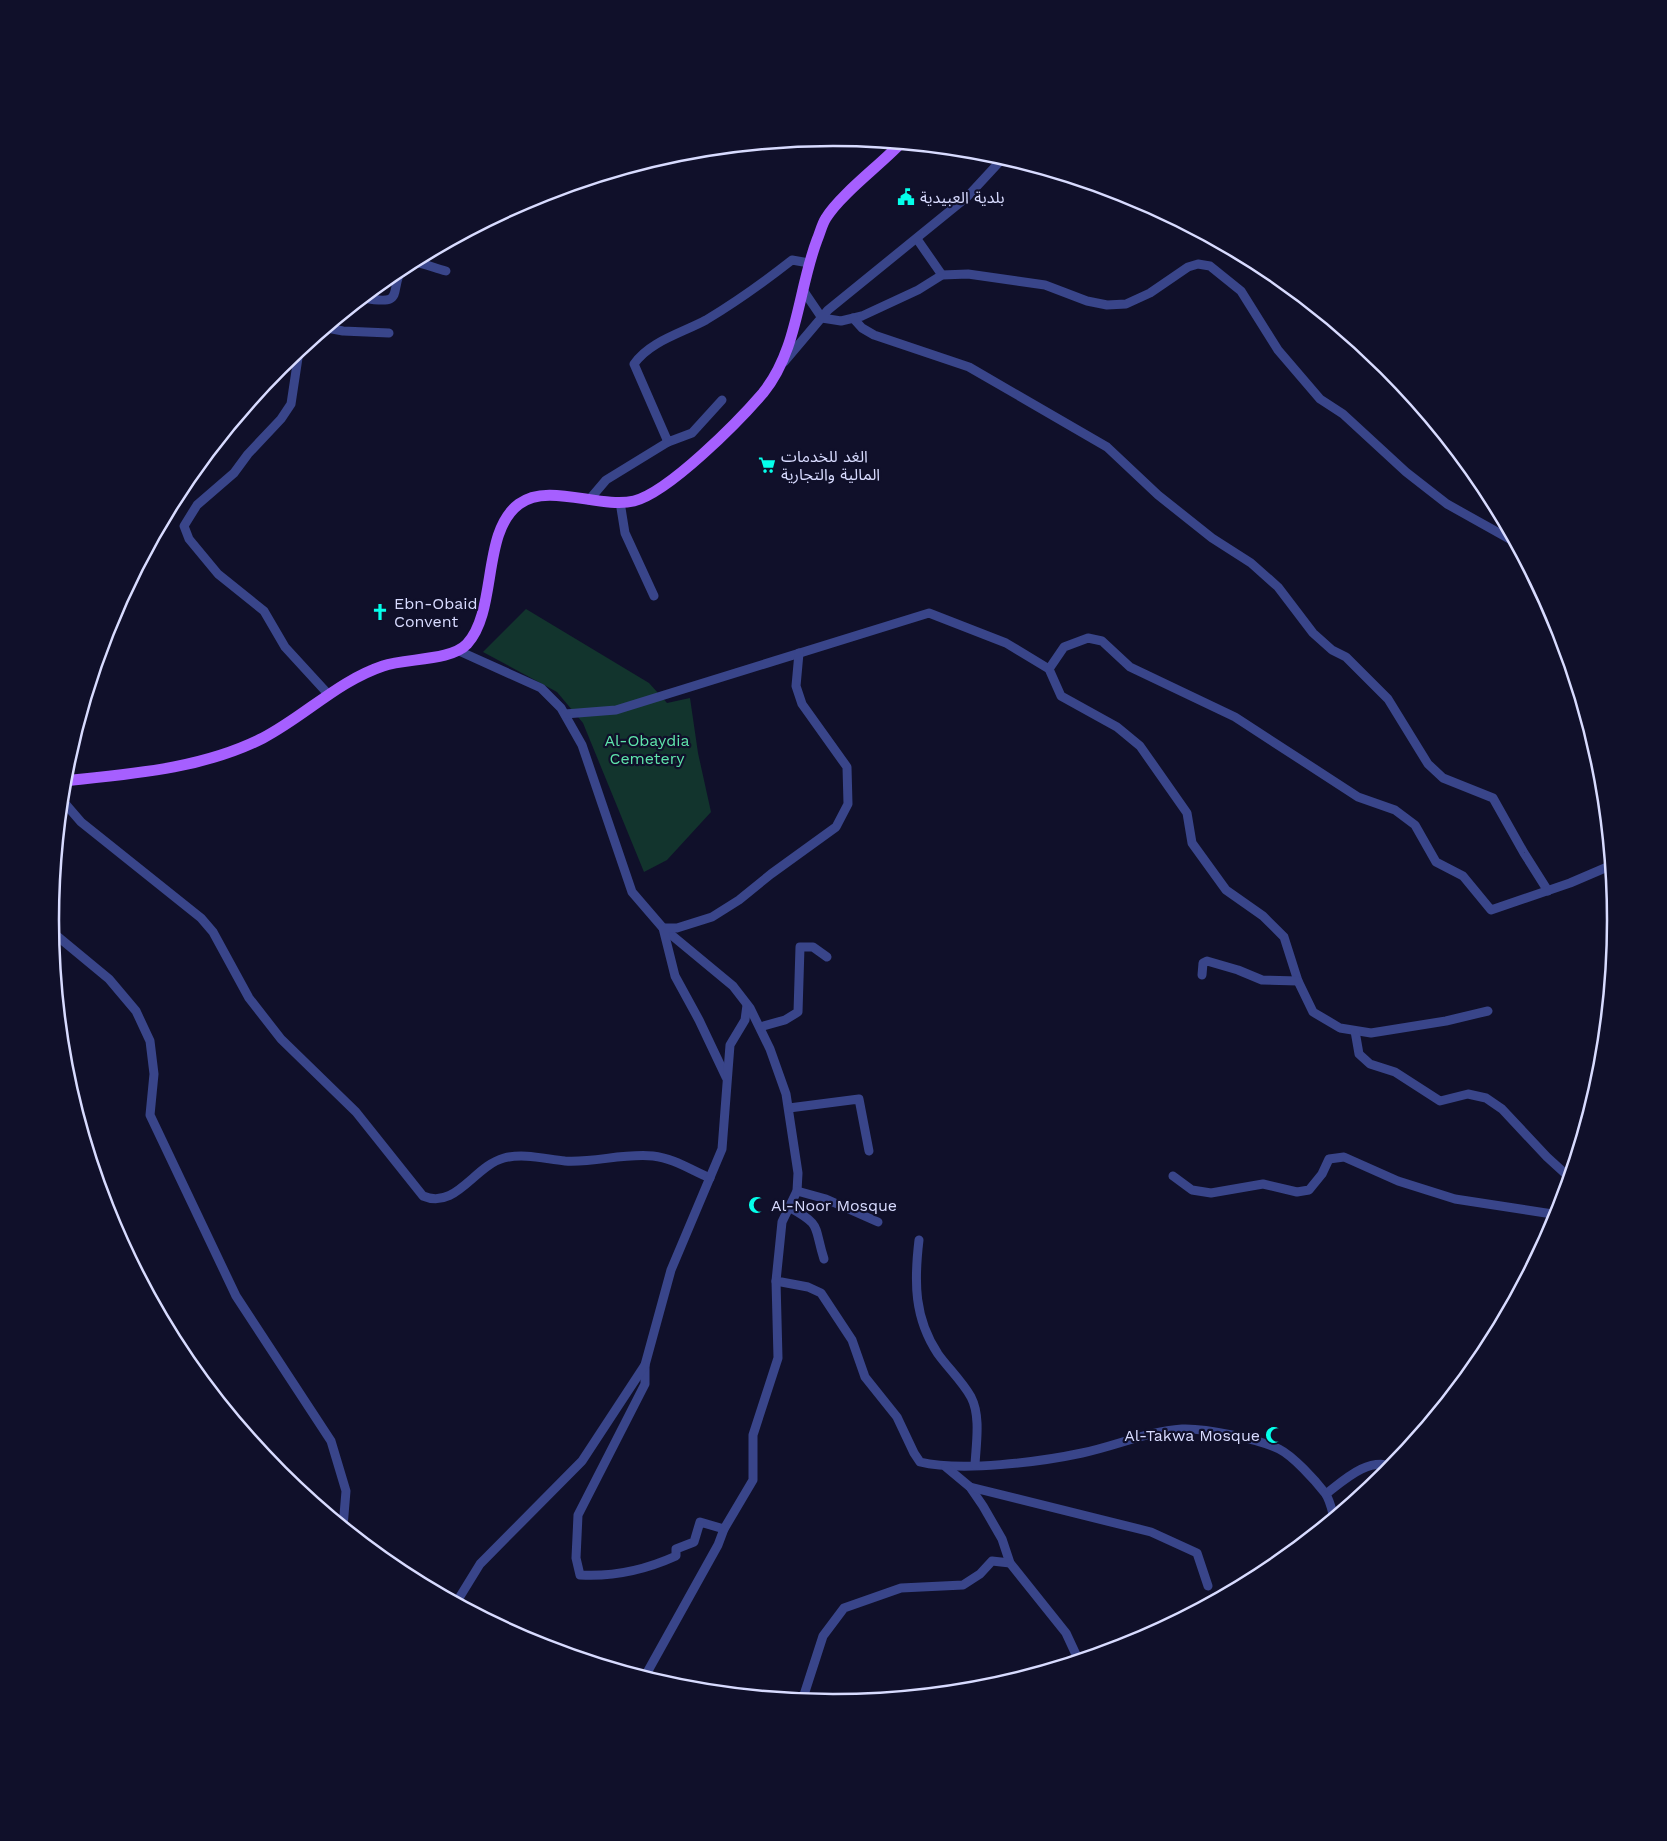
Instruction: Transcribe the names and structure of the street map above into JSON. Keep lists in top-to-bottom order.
{
  "parks": ["Al-Obaydia Cemetery"],
  "places": {
    "public building": ["بلدية العبيدية"],
    "supermarket": ["الغد للخدمات المالية والتجارية"],
    "church": ["Ebn-Obaid Convent"],
    "mosque": ["Al-Noor Mosque", "Al-Takwa Mosque"]
  }
}
